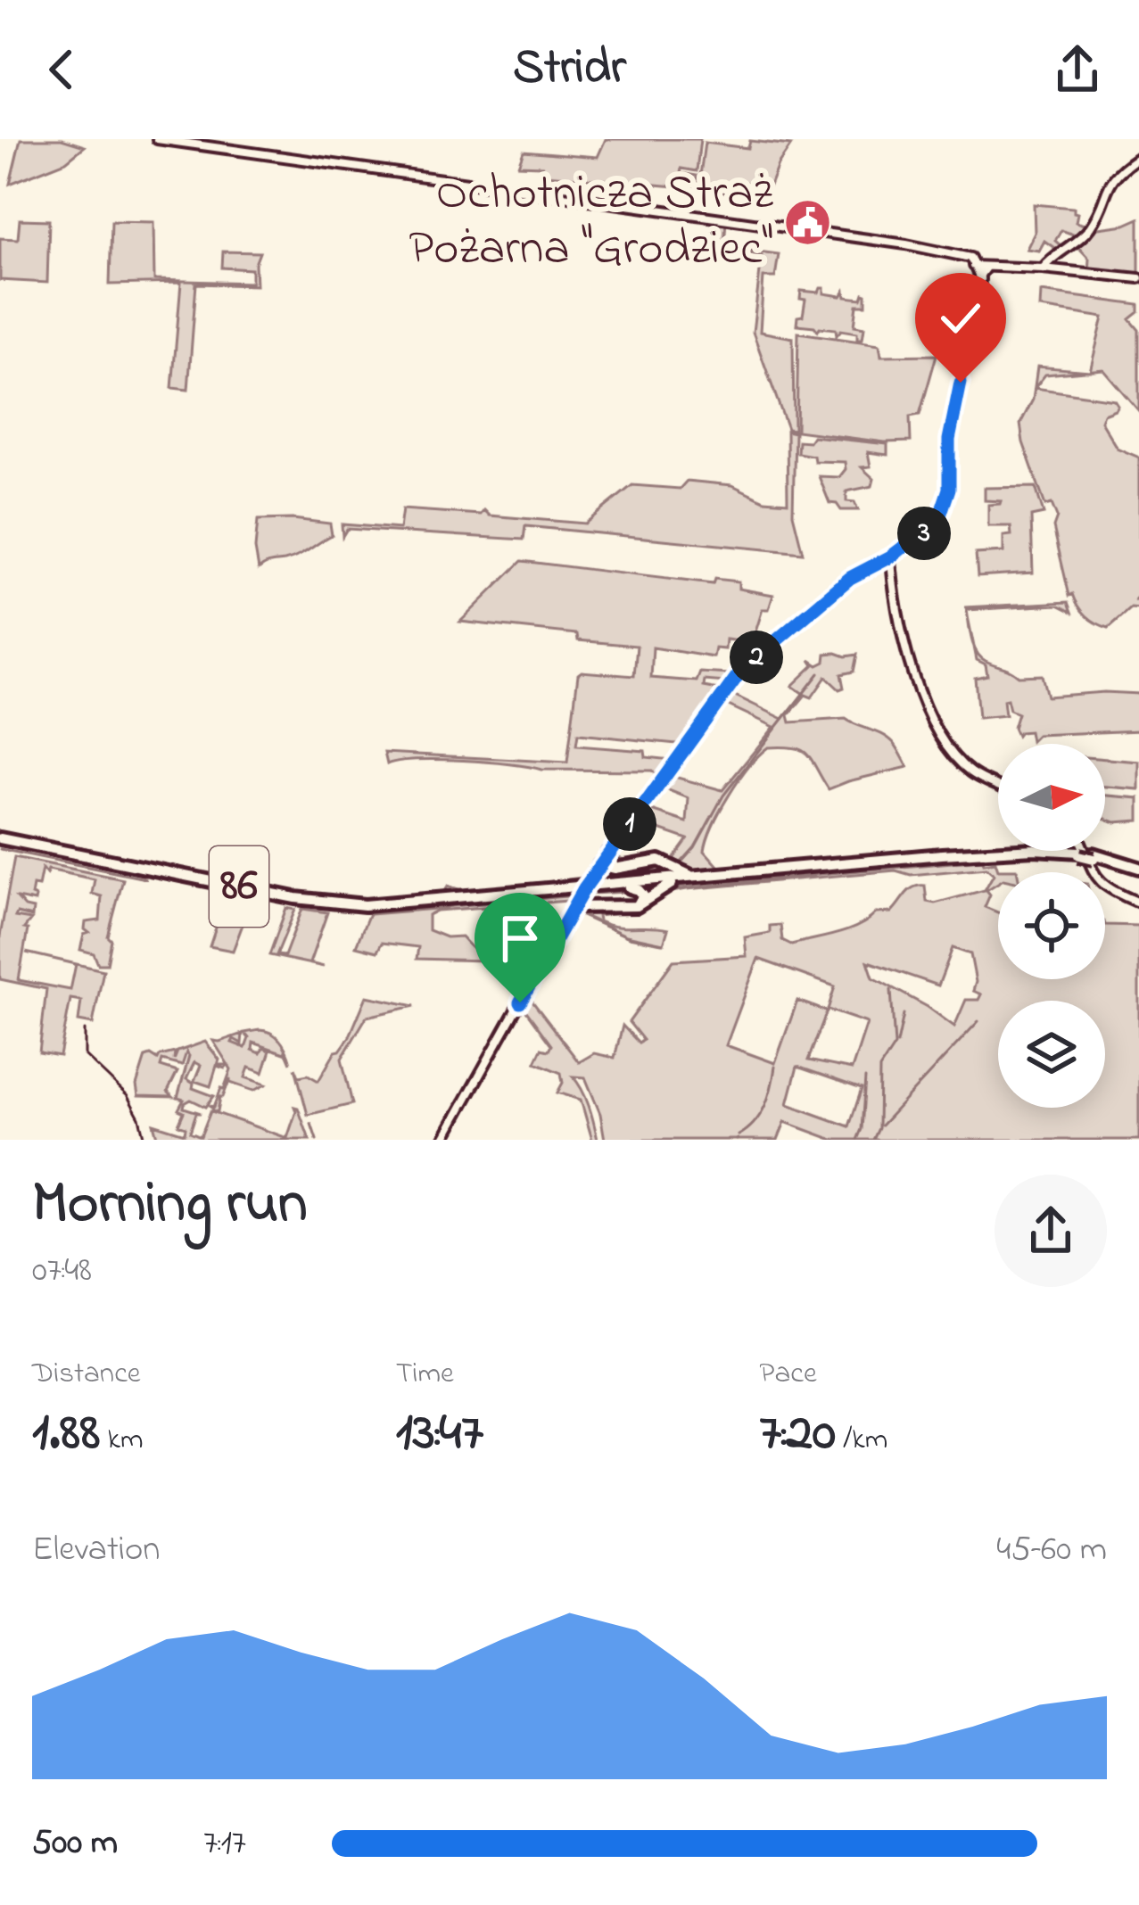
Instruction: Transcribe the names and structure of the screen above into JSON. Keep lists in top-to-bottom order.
{
  "streets": {
    "main road": ["86"]
  },
  "places": {
    "public building": ["Ochotnicza Straż Pożarna \"Grodziec\""]
  },
  "north": "right",
  "page": {
    "header": "Stridr",
    "pins": ["3", "2", "1"],
    "heading": ["Morning run", "07:48"],
    "stats": [
      ["Distance", "1.88 km"],
      ["Time", "13:47"],
      ["Pace", "7:20 /km"]
    ],
    "chart": ["Elevation", "45–60 m"],
    "list": [
      {
        "name": "500 m",
        "note": "7:17"
      }
    ]
  }
}
